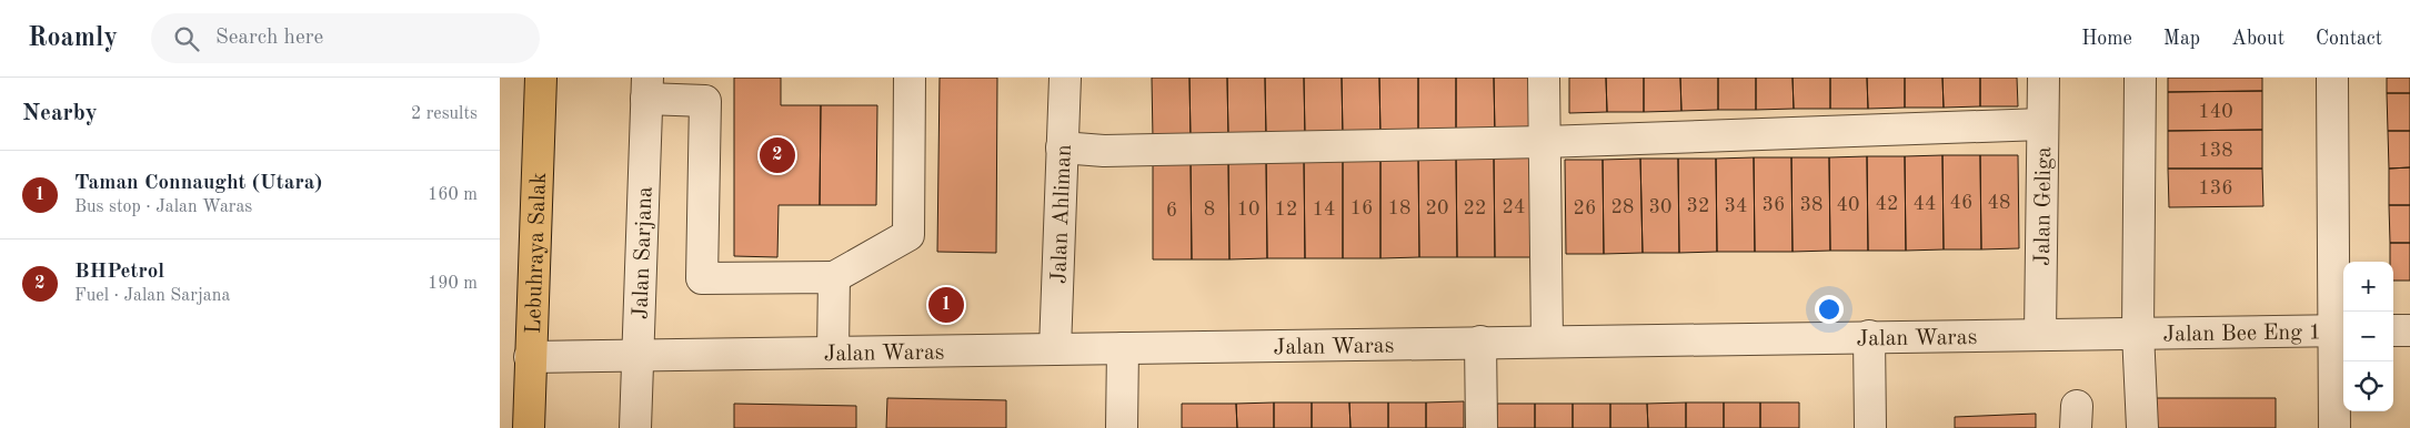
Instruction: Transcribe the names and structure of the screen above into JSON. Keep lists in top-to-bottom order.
{
  "streets": {
    "highway": ["Lebuhraya Salak"],
    "street": [
      "Jalan Geliga",
      "Jalan Ahliman",
      "Jalan Sarjana",
      "Jalan Bee Eng 1",
      "Jalan Waras"
    ]
  },
  "crossings": [
    ["Jalan Geliga", "Jalan Waras"],
    ["Jalan Ahliman", "Jalan Waras"],
    ["Lebuhraya Salak", "Jalan Waras"],
    ["Jalan Sarjana", "Jalan Waras"],
    ["Jalan Bee Eng 1", "Jalan Waras"]
  ],
  "house_numbers": [
    "140",
    "138",
    "136",
    "46",
    "48",
    "42",
    "44",
    "36",
    "38",
    "40",
    "32",
    "34",
    "24",
    "28",
    "30",
    "16",
    "18",
    "20",
    "22",
    "26",
    "8",
    "10",
    "12",
    "14",
    "6"
  ],
  "page": {
    "header": "Roamly",
    "search": "Search here",
    "nav": [
      "Home",
      "Map",
      "About",
      "Contact"
    ],
    "heading": ["Nearby", "2 results"],
    "pins": ["2", "1"],
    "list": [
      {
        "mark": "1",
        "name": "Taman Connaught (Utara)",
        "note": "Bus stop · Jalan Waras",
        "value": "160 m"
      },
      {
        "mark": "2",
        "name": "BHPetrol",
        "note": "Fuel · Jalan Sarjana",
        "value": "190 m"
      }
    ],
    "map_buttons": ["+", "−"]
  }
}
